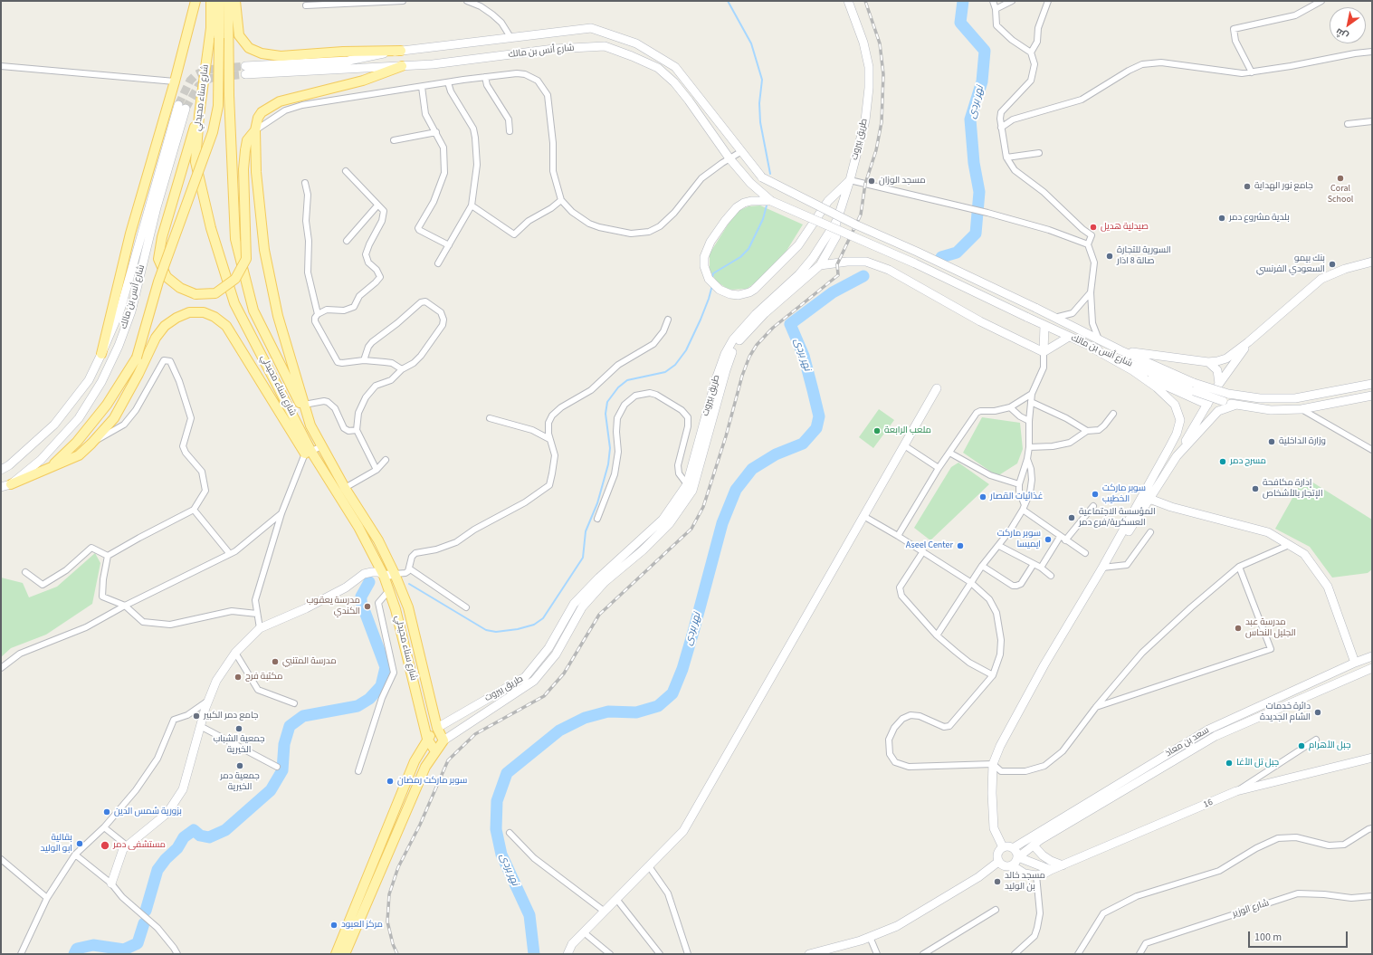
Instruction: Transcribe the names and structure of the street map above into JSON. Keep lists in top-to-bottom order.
{
  "streets": {
    "main road": ["شارع سناء محيدلي"],
    "street": [
      "شارع أنس بن مالك",
      "طريق بيروت",
      "سعد بن معاذ",
      "16",
      "شارع الوزير"
    ]
  },
  "water": ["نهر بردى"],
  "places": [
    "Coral School",
    "مسجد الوزان",
    "جامع نور الهداية",
    "بلدية مشروع دمر",
    "صيدلية هديل",
    "السورية للتجارة صالة 8 اذار",
    "بنك بيمو السعودي الفرنسي",
    "ملعب الرابعة",
    "وزارة الداخلية",
    "مسرح دمر",
    "إدارة مكافحة الإتجار بالأشخاص",
    "سوبر ماركت الخطيب",
    "غذائيات القصار",
    "المؤسسة الاجتماعية العسكرية/فرع دمر",
    "سوبر ماركت ايميسا",
    "Aseel Center",
    "مدرسة يعقوب الكندي",
    "مدرسة عبد الجليل النحاس",
    "مدرسة المتنبي",
    "مكتبة فرح",
    "دائرة خدمات الشام الجديدة",
    "جامع دمر الكبير",
    "جمعية الشباب الخيرية",
    "جبل الأهرام",
    "جبل تل الأغا",
    "جمعية دمر الخيرية",
    "سوبر ماركت رمضان",
    "بزورية شمس الدين",
    "بقالية ابو الوليد",
    "مستشفى دمر",
    "مسجد خالد بن الوليد",
    "مركز العبود"
  ],
  "scale_bar": "100 m",
  "north": "bottom left"
}
